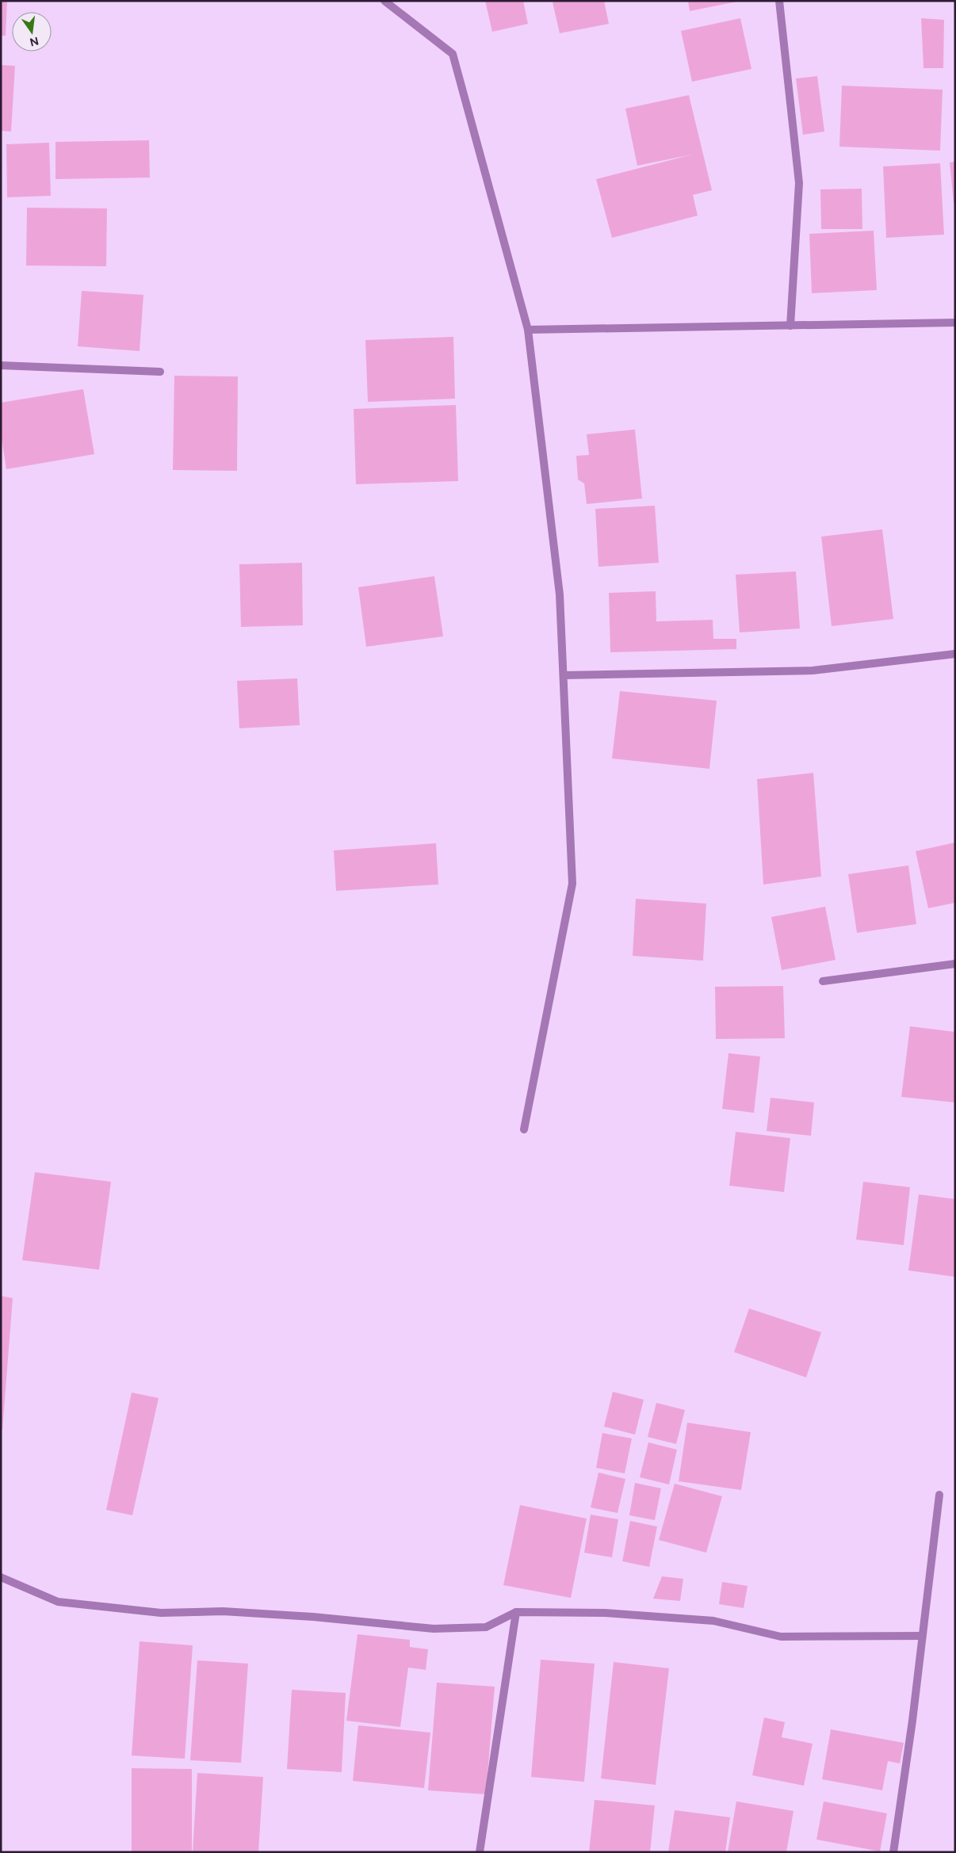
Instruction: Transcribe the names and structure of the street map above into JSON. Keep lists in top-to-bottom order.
{
  "north": "bottom"
}
